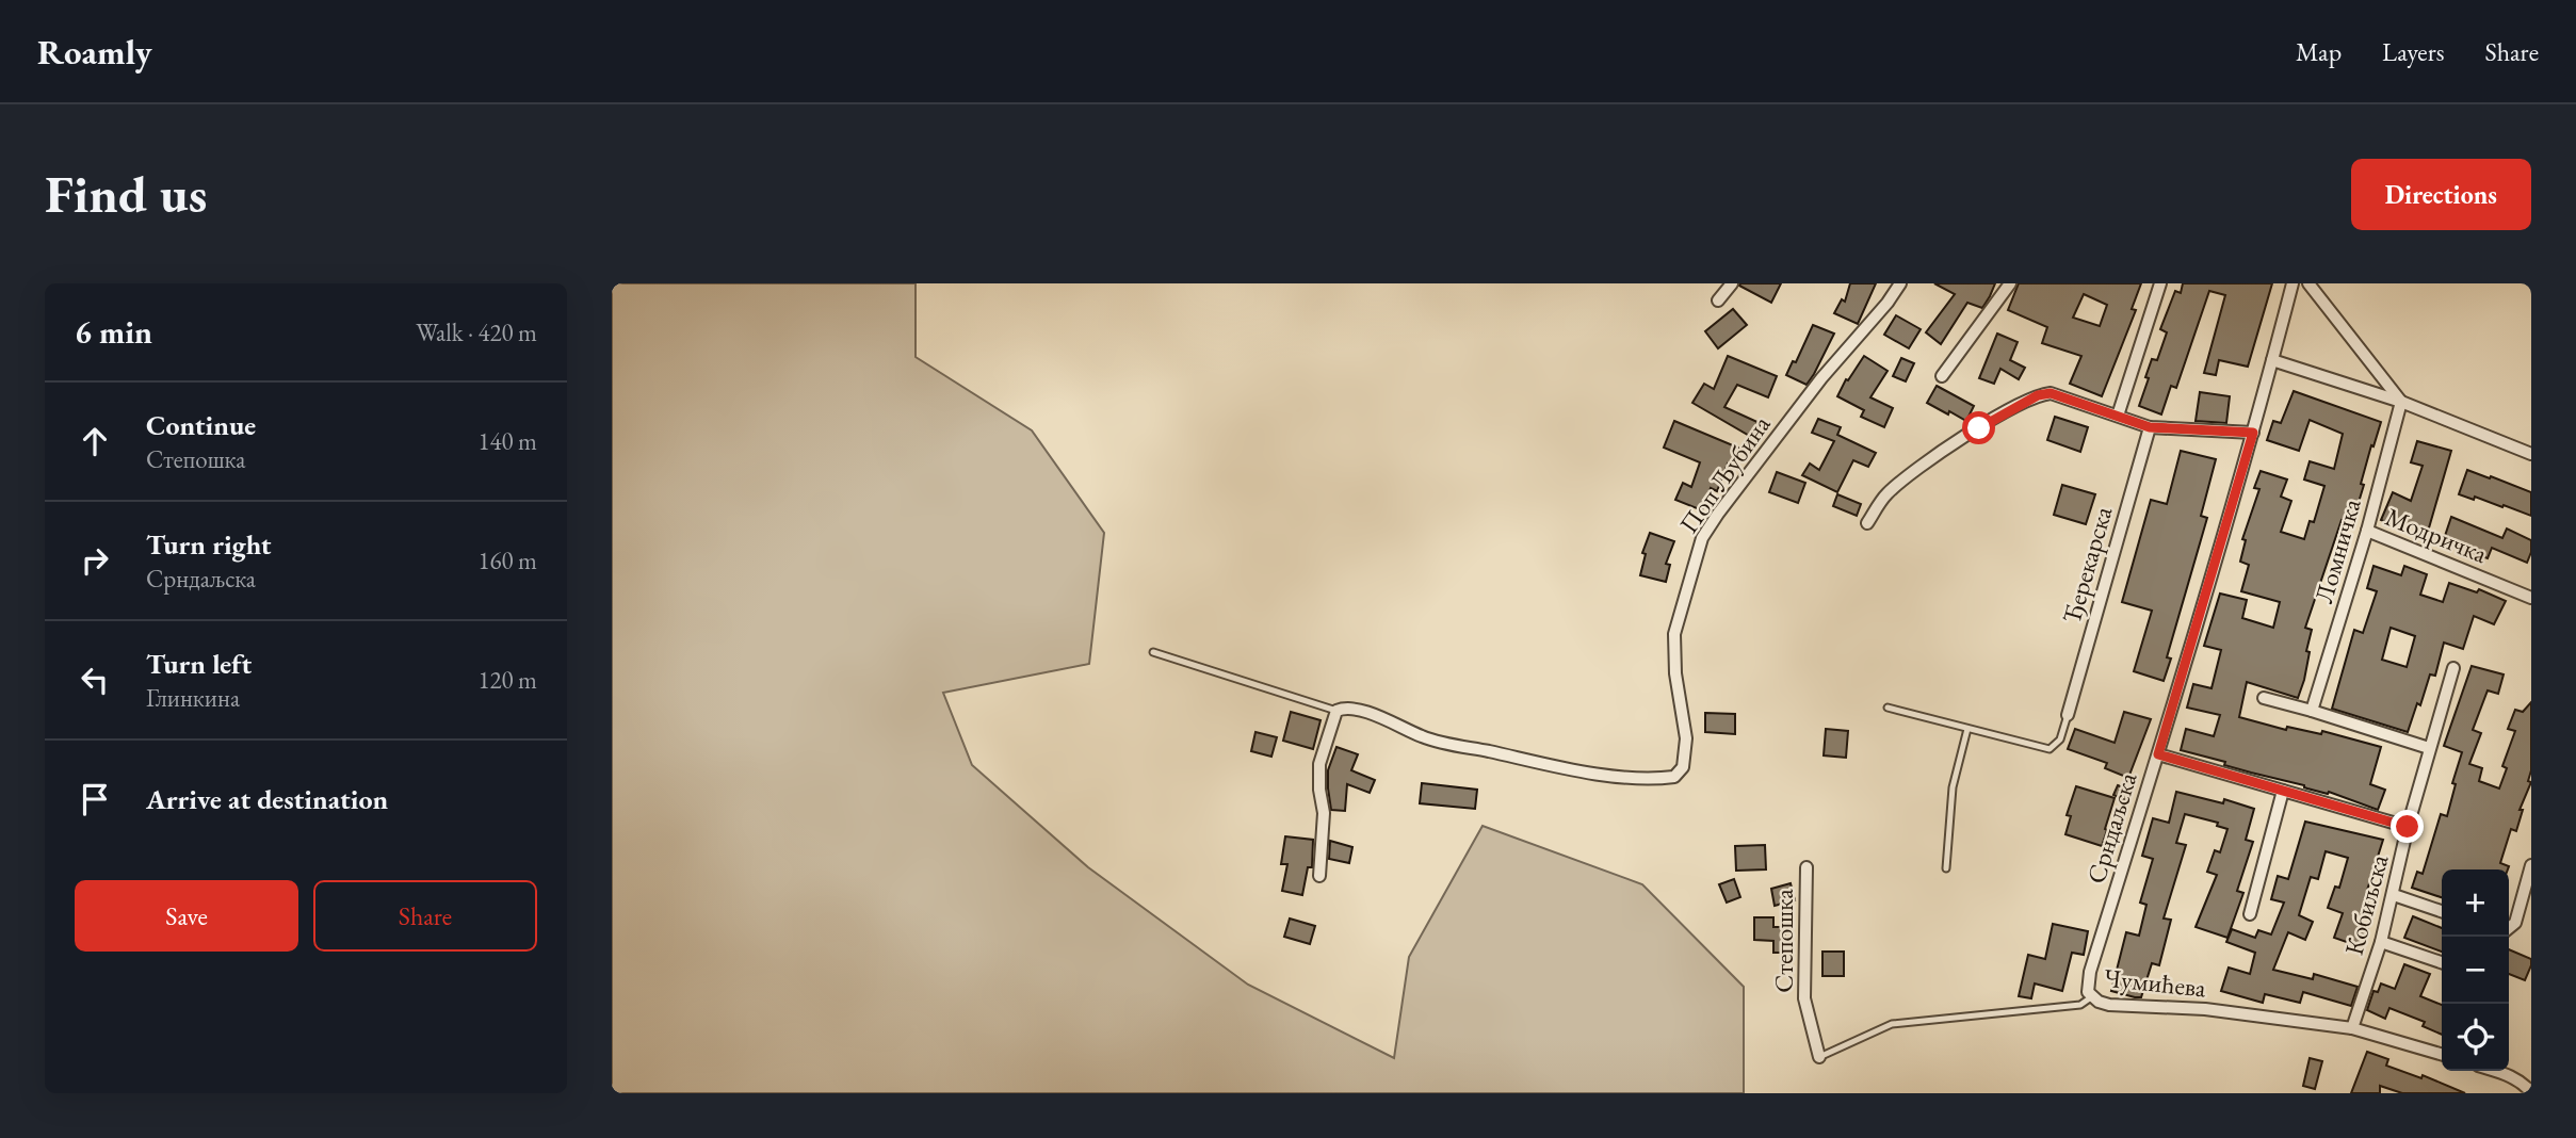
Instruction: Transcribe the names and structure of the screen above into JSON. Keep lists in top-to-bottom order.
{
  "streets": {
    "street": [
      "Поп Љубина",
      "Модричка",
      "Ломничка",
      "Ђерекарска",
      "Срндаљска",
      "Кобиљска",
      "Степошка",
      "Чумићева"
    ]
  },
  "crossings": [
    ["Модричка", "Ломничка"],
    ["Срндаљска", "Чумићева"],
    ["Кобиљска", "Чумићева"],
    ["Степошка", "Чумићева"]
  ],
  "page": {
    "header": "Roamly",
    "nav": ["Map", "Layers", "Share"],
    "buttons": [
      "Directions",
      ["Save", "Share"]
    ],
    "title": "Find us",
    "heading": ["6 min", "Walk · 420 m"],
    "list": [
      ["Continue", "Степошка", "140 m"],
      ["Turn right", "Срндаљска", "160 m"],
      ["Turn left", "Глинкина", "120 m"],
      "Arrive at destination"
    ],
    "map_buttons": ["+", "−"]
  }
}
